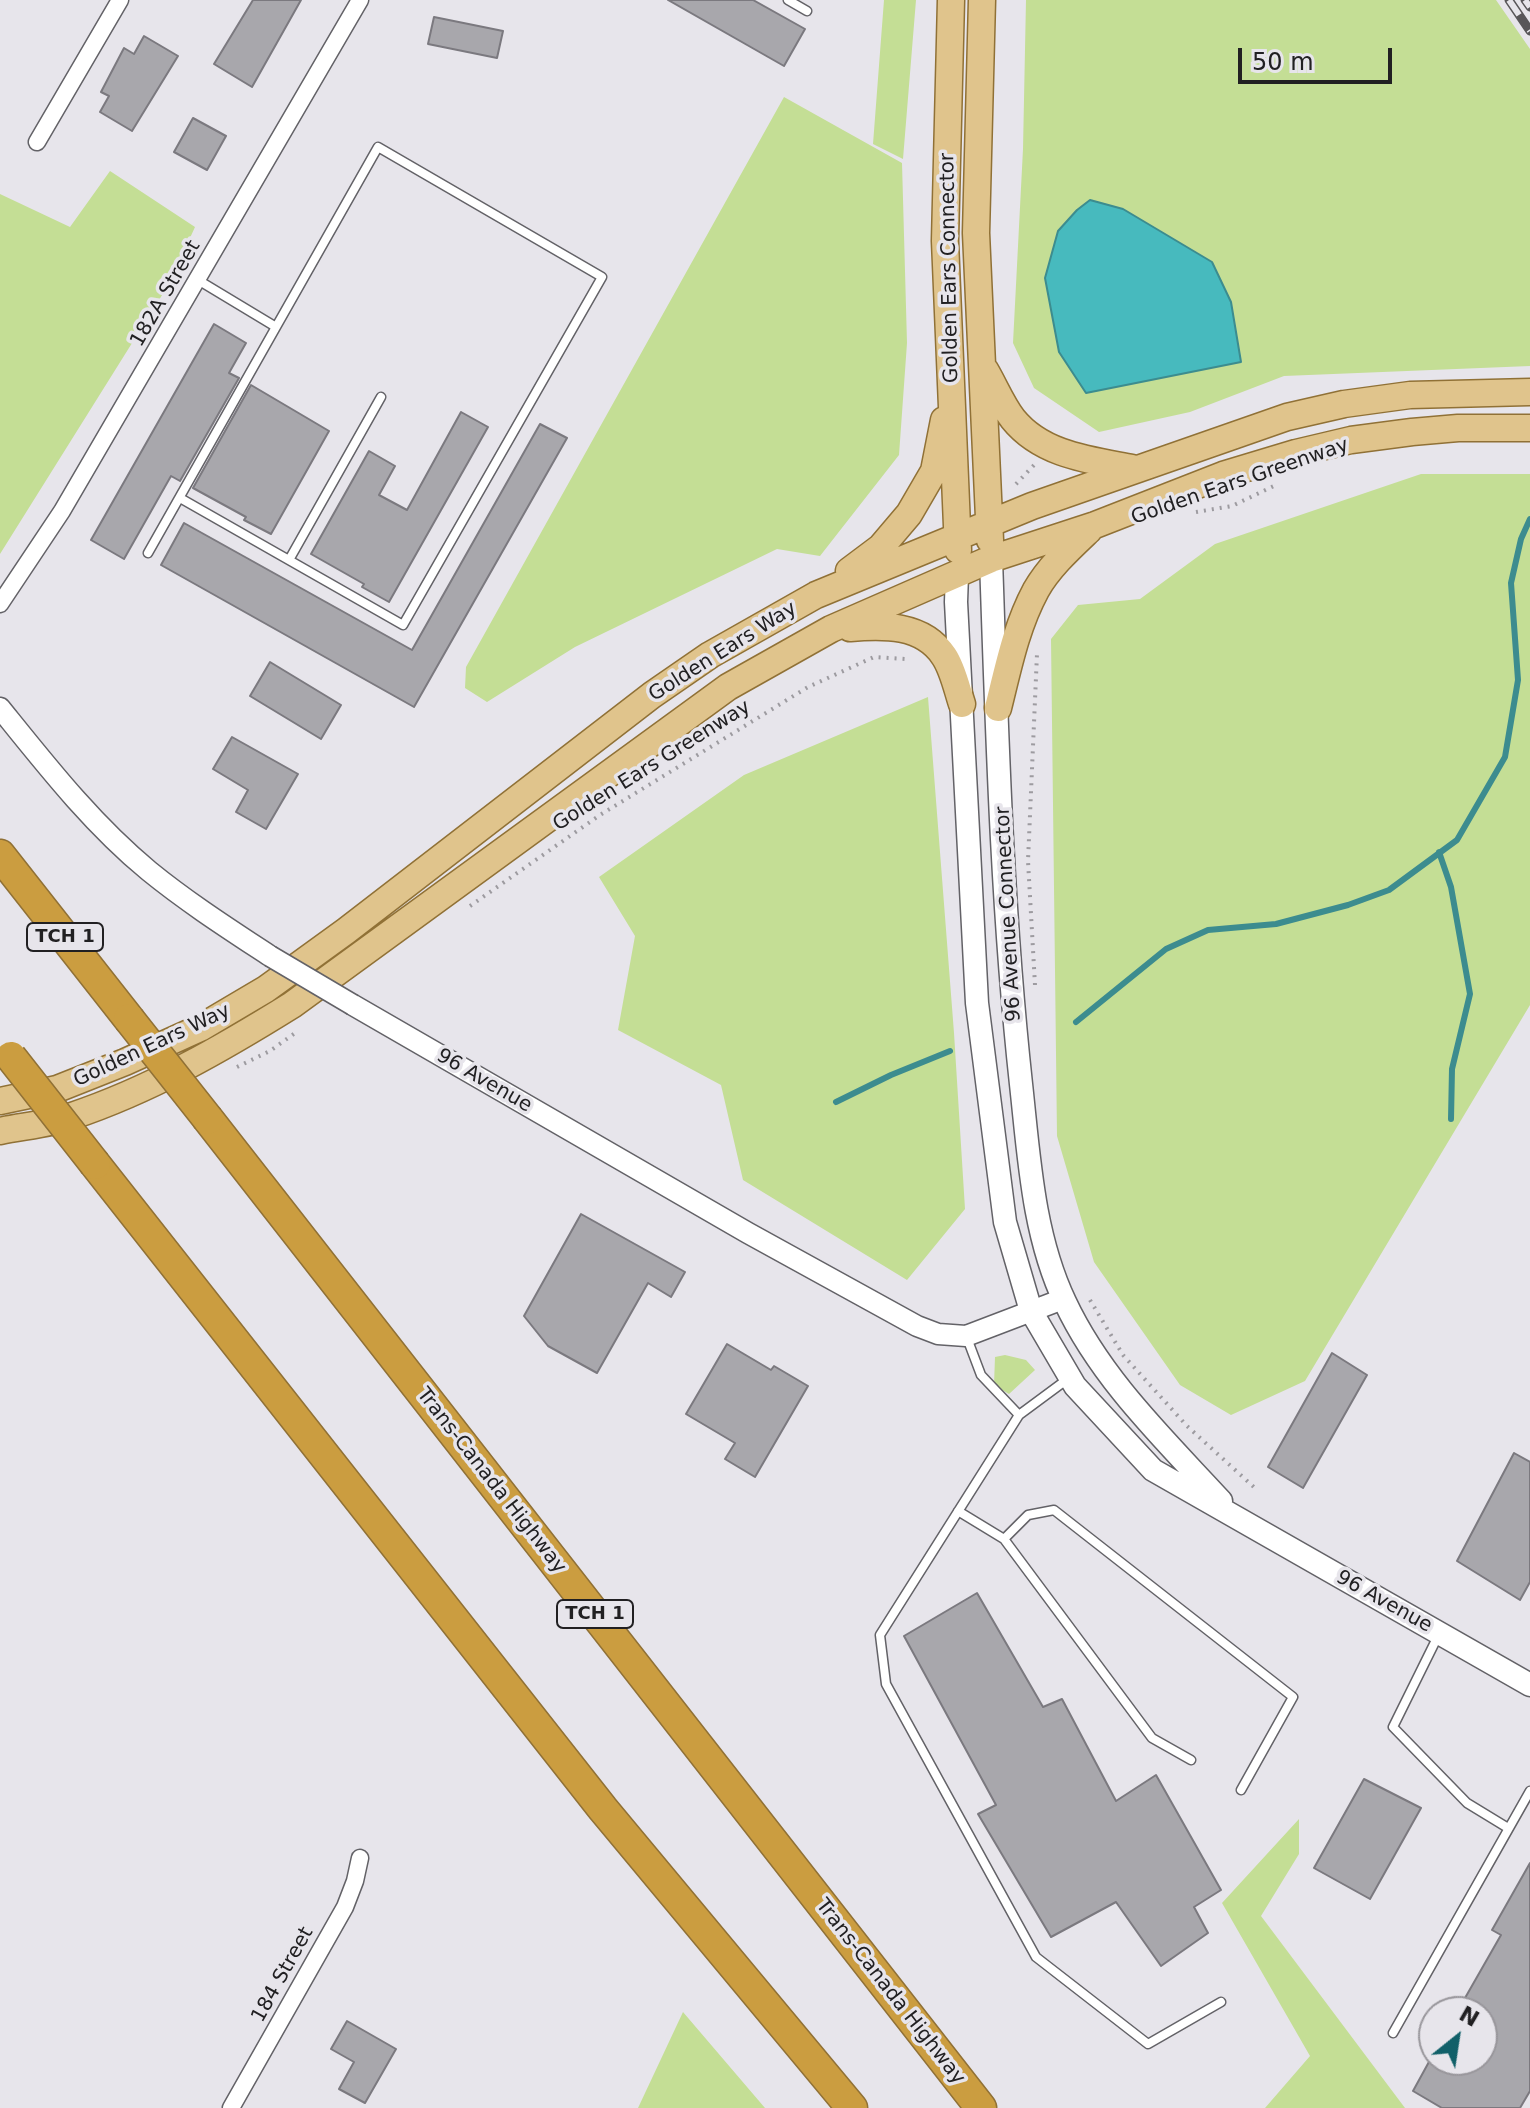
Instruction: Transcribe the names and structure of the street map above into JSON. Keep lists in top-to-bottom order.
{
  "streets": {
    "highway": ["TCH 1", "Trans-Canada Highway"],
    "main road": [
      "Golden Ears Connector",
      "Golden Ears Way",
      "96 Avenue Connector",
      "96 Avenue"
    ],
    "street": ["182A Street", "184 Street"],
    "path": ["Golden Ears Greenway"]
  },
  "crossings": [
    ["Golden Ears Connector", "Golden Ears Way"],
    ["Golden Ears Connector", "96 Avenue Connector"],
    ["Golden Ears Way", "96 Avenue Connector"],
    ["96 Avenue Connector", "96 Avenue"]
  ],
  "scale_bar": "50 m",
  "north": "top right"
}
